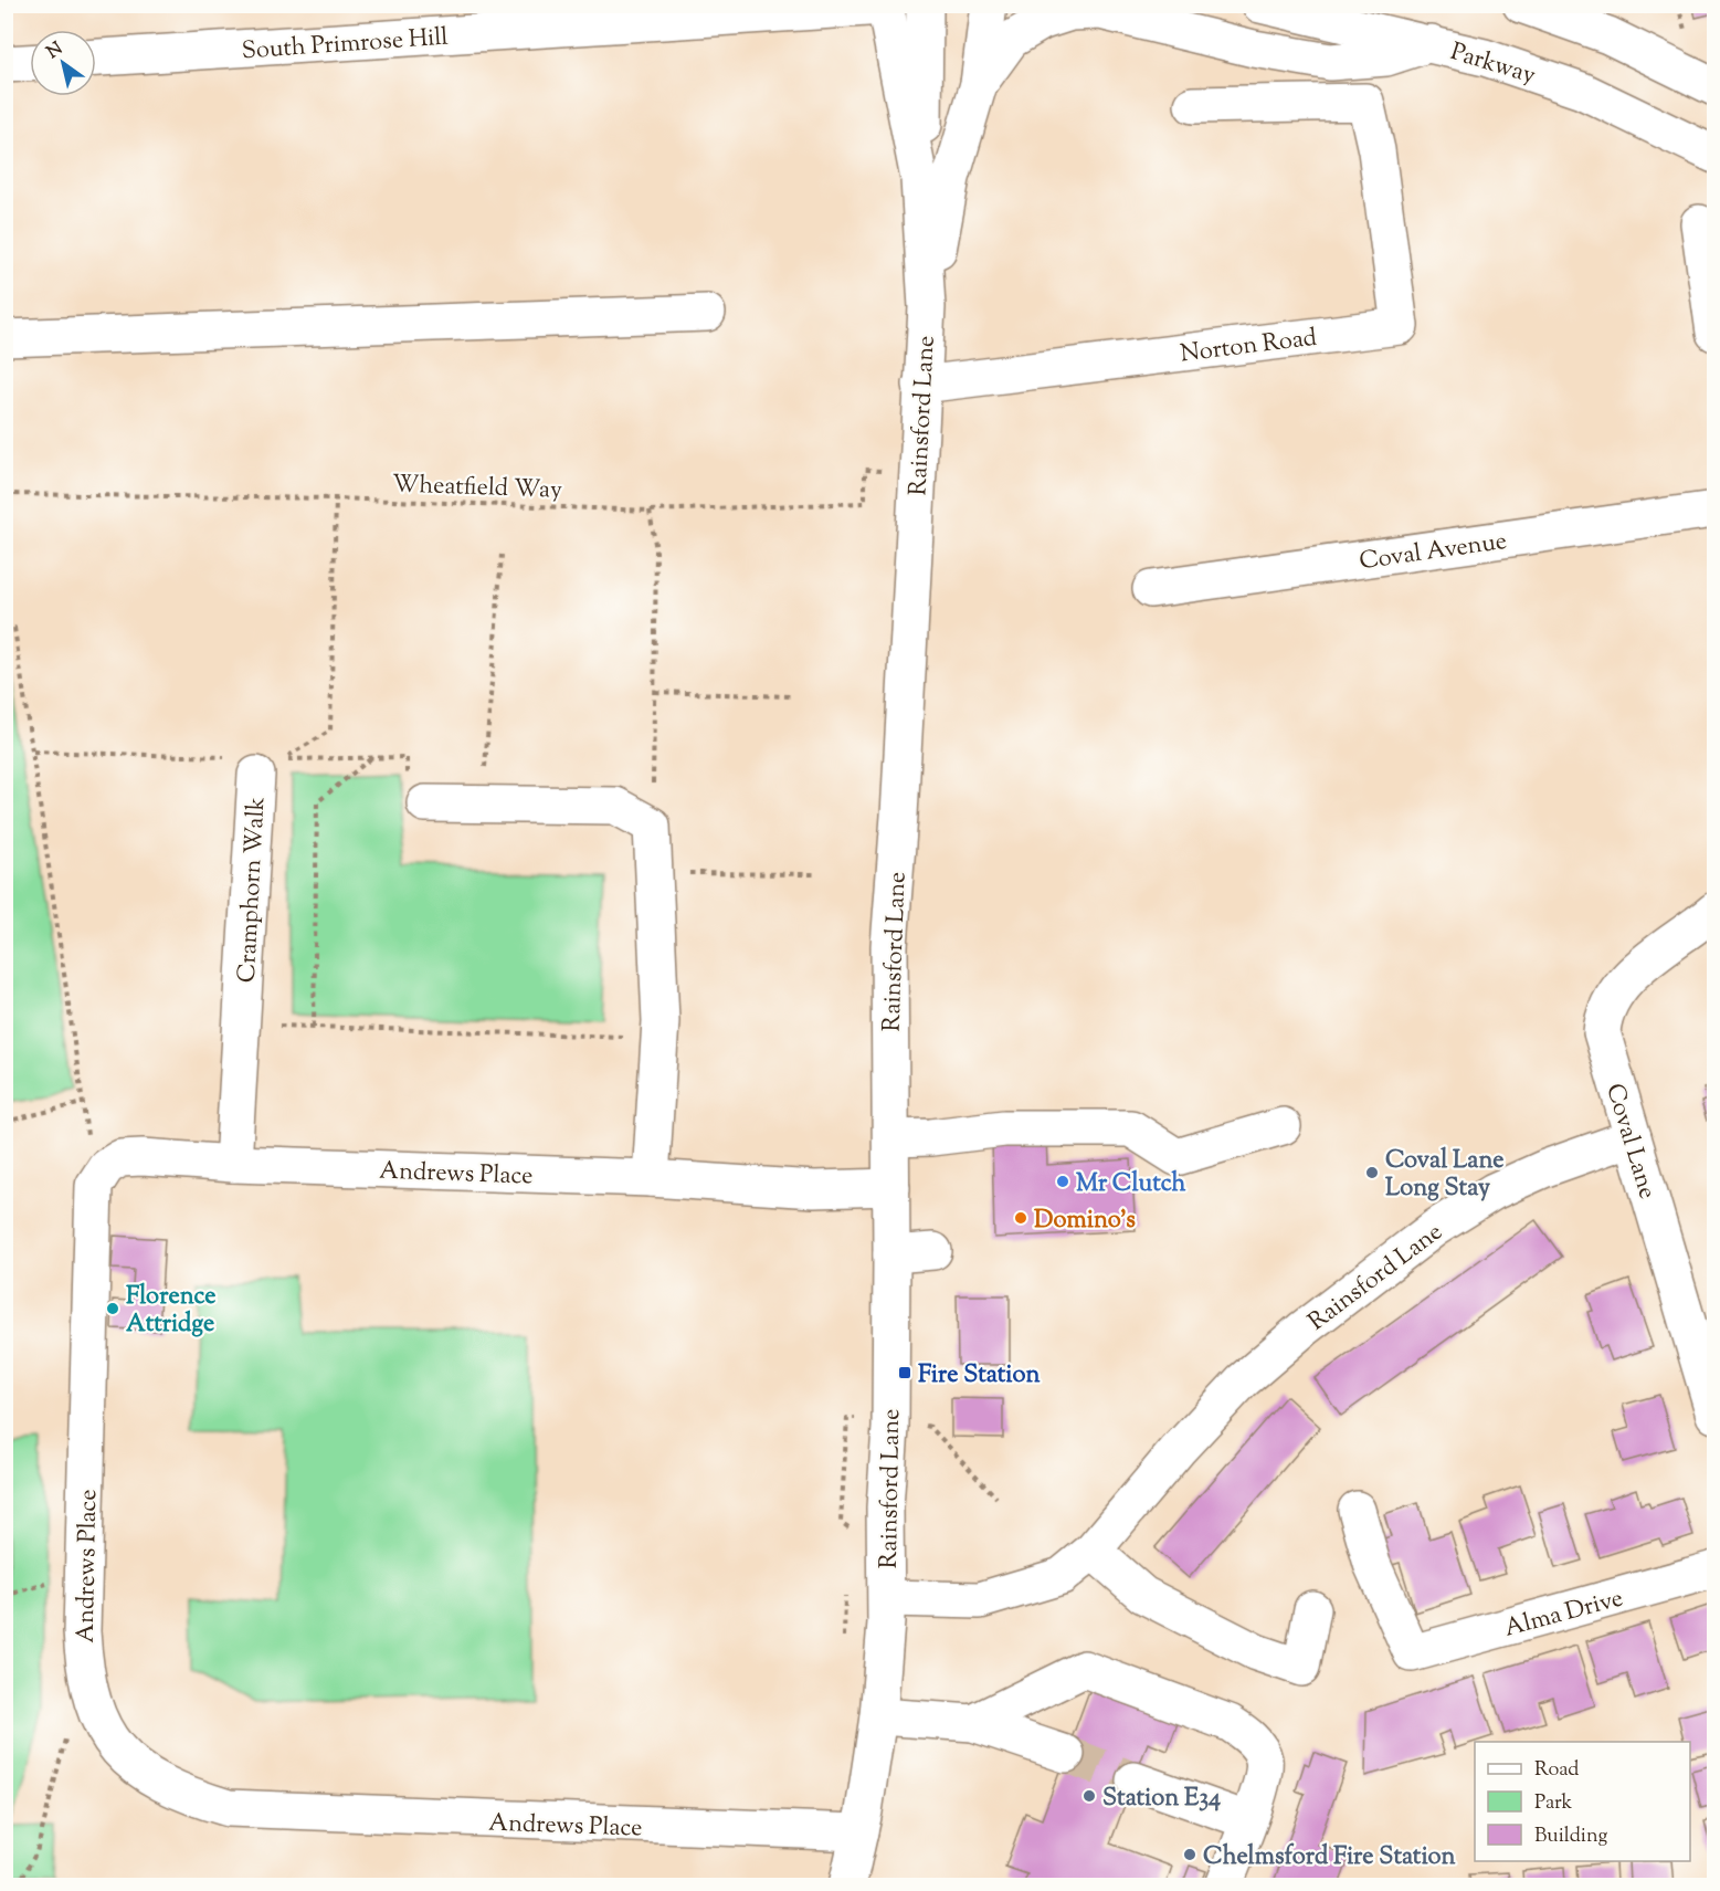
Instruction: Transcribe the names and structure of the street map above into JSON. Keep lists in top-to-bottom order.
{
  "streets": {
    "street": [
      "South Primrose Hill",
      "Parkway",
      "Norton Road",
      "Rainsford Lane",
      "Coval Avenue",
      "Cramphorn Walk",
      "Coval Lane",
      "Andrews Place",
      "Alma Drive"
    ],
    "path": ["Wheatfield Way"]
  },
  "crossings": [
    ["South Primrose Hill", "Rainsford Lane"],
    ["Norton Road", "Rainsford Lane"],
    ["Rainsford Lane", "Wheatfield Way"],
    ["Rainsford Lane", "Coval Lane"],
    ["Rainsford Lane", "Andrews Place"],
    ["Cramphorn Walk", "Andrews Place"]
  ],
  "places": {
    "other": [
      "Coval Lane Long Stay",
      "Mr Clutch",
      "Domino's",
      "Florence Attridge",
      "Station E34",
      "Chelmsford Fire Station"
    ],
    "transit": ["Fire Station"]
  },
  "legend": ["Road", "Park", "Building"],
  "north": "top left"
}
